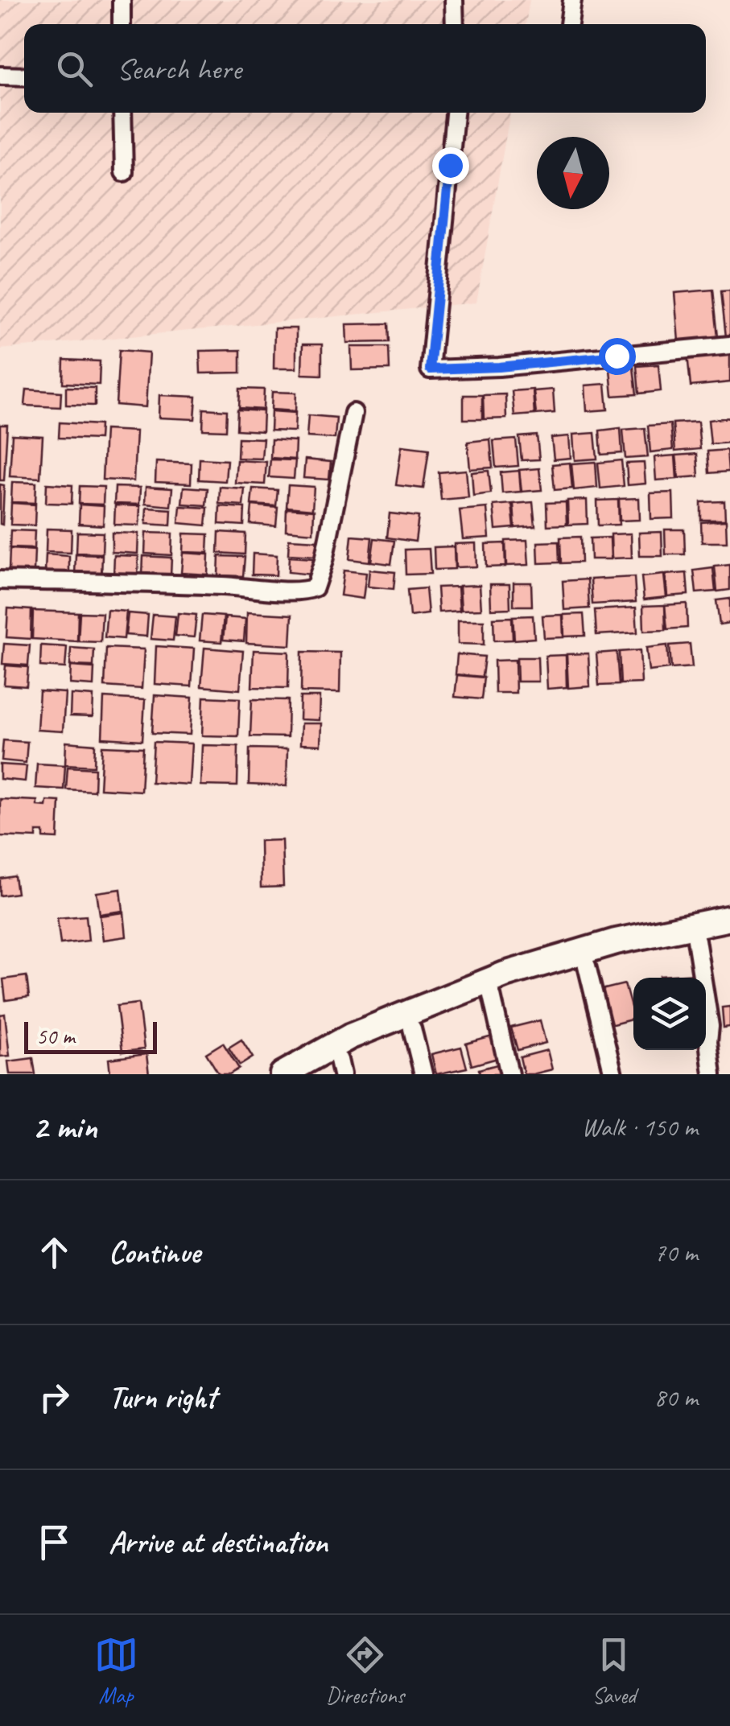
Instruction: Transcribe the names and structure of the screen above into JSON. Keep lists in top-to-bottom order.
{
  "scale_bar": "50 m",
  "north": "bottom",
  "page": {
    "search": "Search here",
    "scale": "50 m",
    "heading": ["2 min", "Walk · 150 m"],
    "list": [
      ["Continue", "70 m"],
      ["Turn right", "80 m"],
      "Arrive at destination"
    ],
    "nav": ["Map", "Directions", "Saved"]
  }
}
